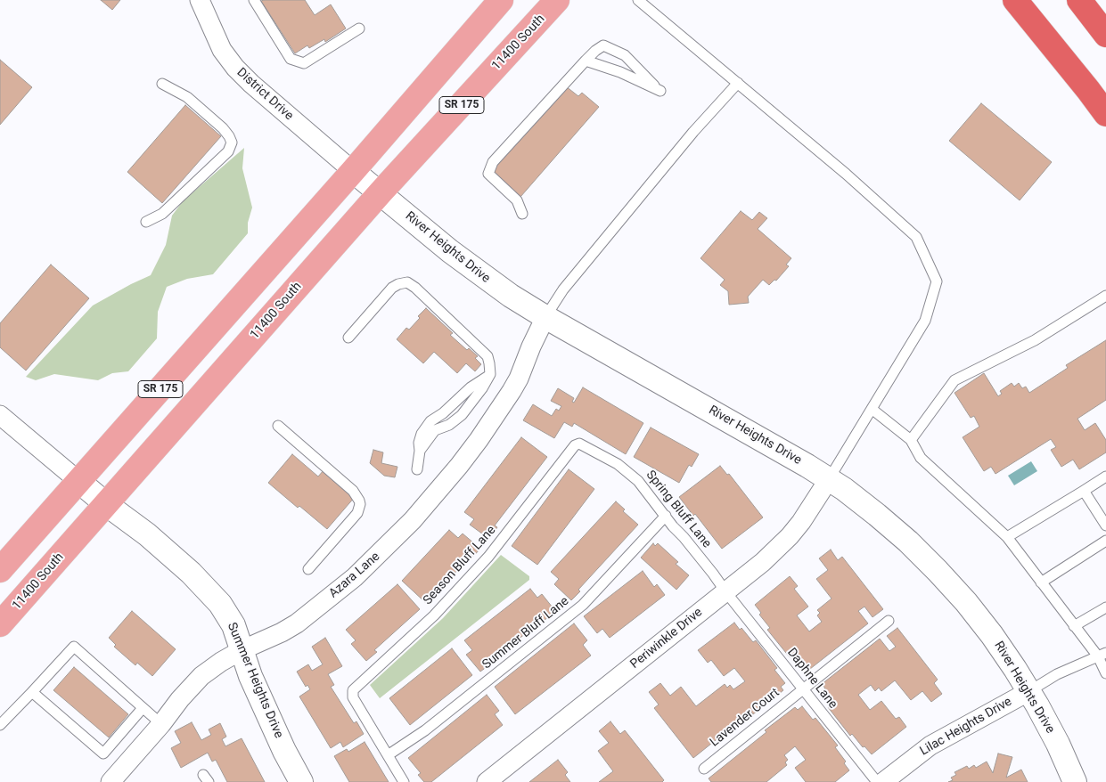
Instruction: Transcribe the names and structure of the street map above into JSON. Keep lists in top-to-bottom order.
{
  "streets": {
    "main road": ["11400 South", "SR 175"],
    "street": [
      "District Drive",
      "River Heights Drive",
      "Azara Lane",
      "Periwinkle Drive",
      "Summer Heights Drive",
      "Lilac Heights Drive"
    ],
    "lane": [
      "Spring Bluff Lane",
      "Season Bluff Lane",
      "Summer Bluff Lane",
      "Daphne Lane",
      "Lavender Court"
    ]
  },
  "crossings": [
    ["11400 South", "River Heights Drive"],
    ["11400 South", "Summer Heights Drive"],
    ["District Drive", "SR 175"],
    ["District Drive", "River Heights Drive"],
    ["SR 175", "River Heights Drive"],
    ["SR 175", "Summer Heights Drive"],
    ["River Heights Drive", "Azara Lane"],
    ["River Heights Drive", "Periwinkle Drive"],
    ["River Heights Drive", "Lilac Heights Drive"],
    ["Spring Bluff Lane", "Season Bluff Lane"],
    ["Spring Bluff Lane", "Summer Bluff Lane"],
    ["Spring Bluff Lane", "Periwinkle Drive"],
    ["Spring Bluff Lane", "Daphne Lane"],
    ["Season Bluff Lane", "Summer Bluff Lane"],
    ["Azara Lane", "Summer Heights Drive"],
    ["Periwinkle Drive", "Daphne Lane"],
    ["Daphne Lane", "Lavender Court"]
  ]
}
